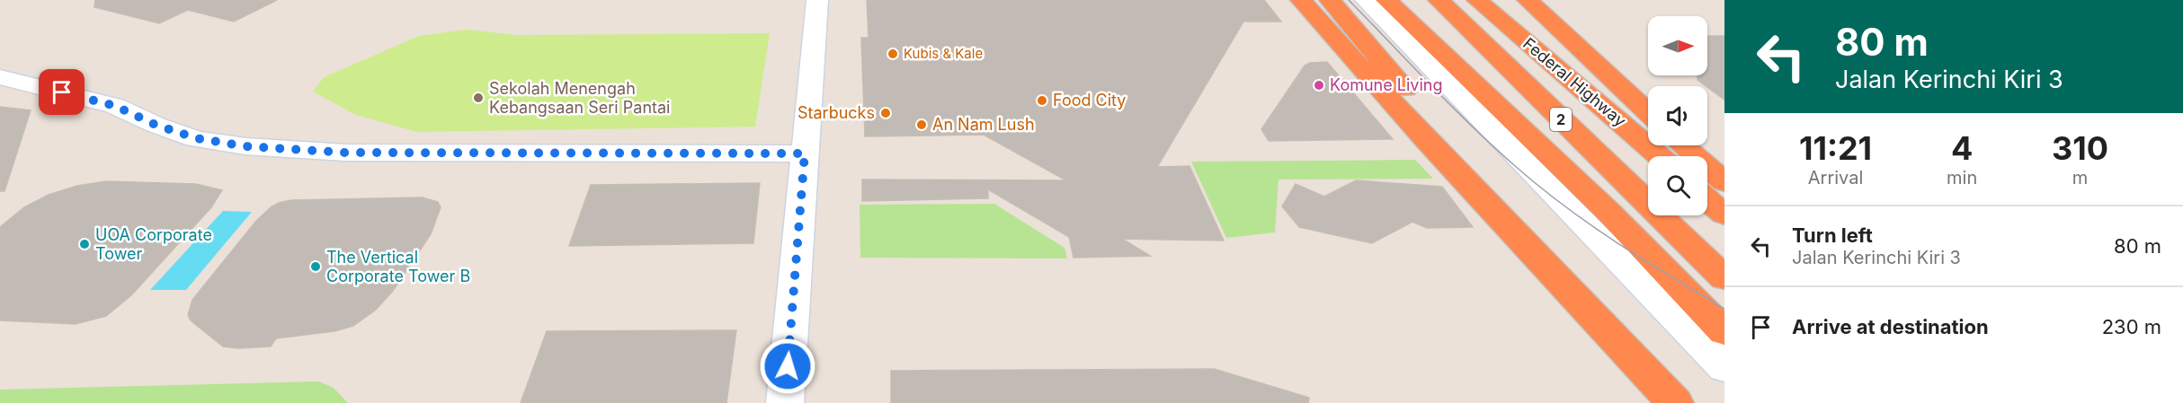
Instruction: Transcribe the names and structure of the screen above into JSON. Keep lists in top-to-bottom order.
{
  "streets": {
    "highway": ["Federal Highway", "2"]
  },
  "places": [
    "Kubis & Kale",
    "Komune Living",
    "Sekolah Menengah Kebangsaan Seri Pantai",
    "Food City",
    "Starbucks",
    "An Nam Lush",
    "UOA Corporate Tower",
    "The Vertical Corporate Tower B"
  ],
  "north": "right",
  "page": {
    "turn": ["80 m", "Jalan Kerinchi Kiri 3"],
    "eta": [
      "11:21",
      "Arrival",
      "4",
      "min",
      "310",
      "m"
    ],
    "list": [
      {
        "name": "Turn left",
        "note": "Jalan Kerinchi Kiri 3",
        "value": "80 m"
      },
      {
        "name": "Arrive at destination",
        "value": "230 m"
      }
    ]
  }
}
